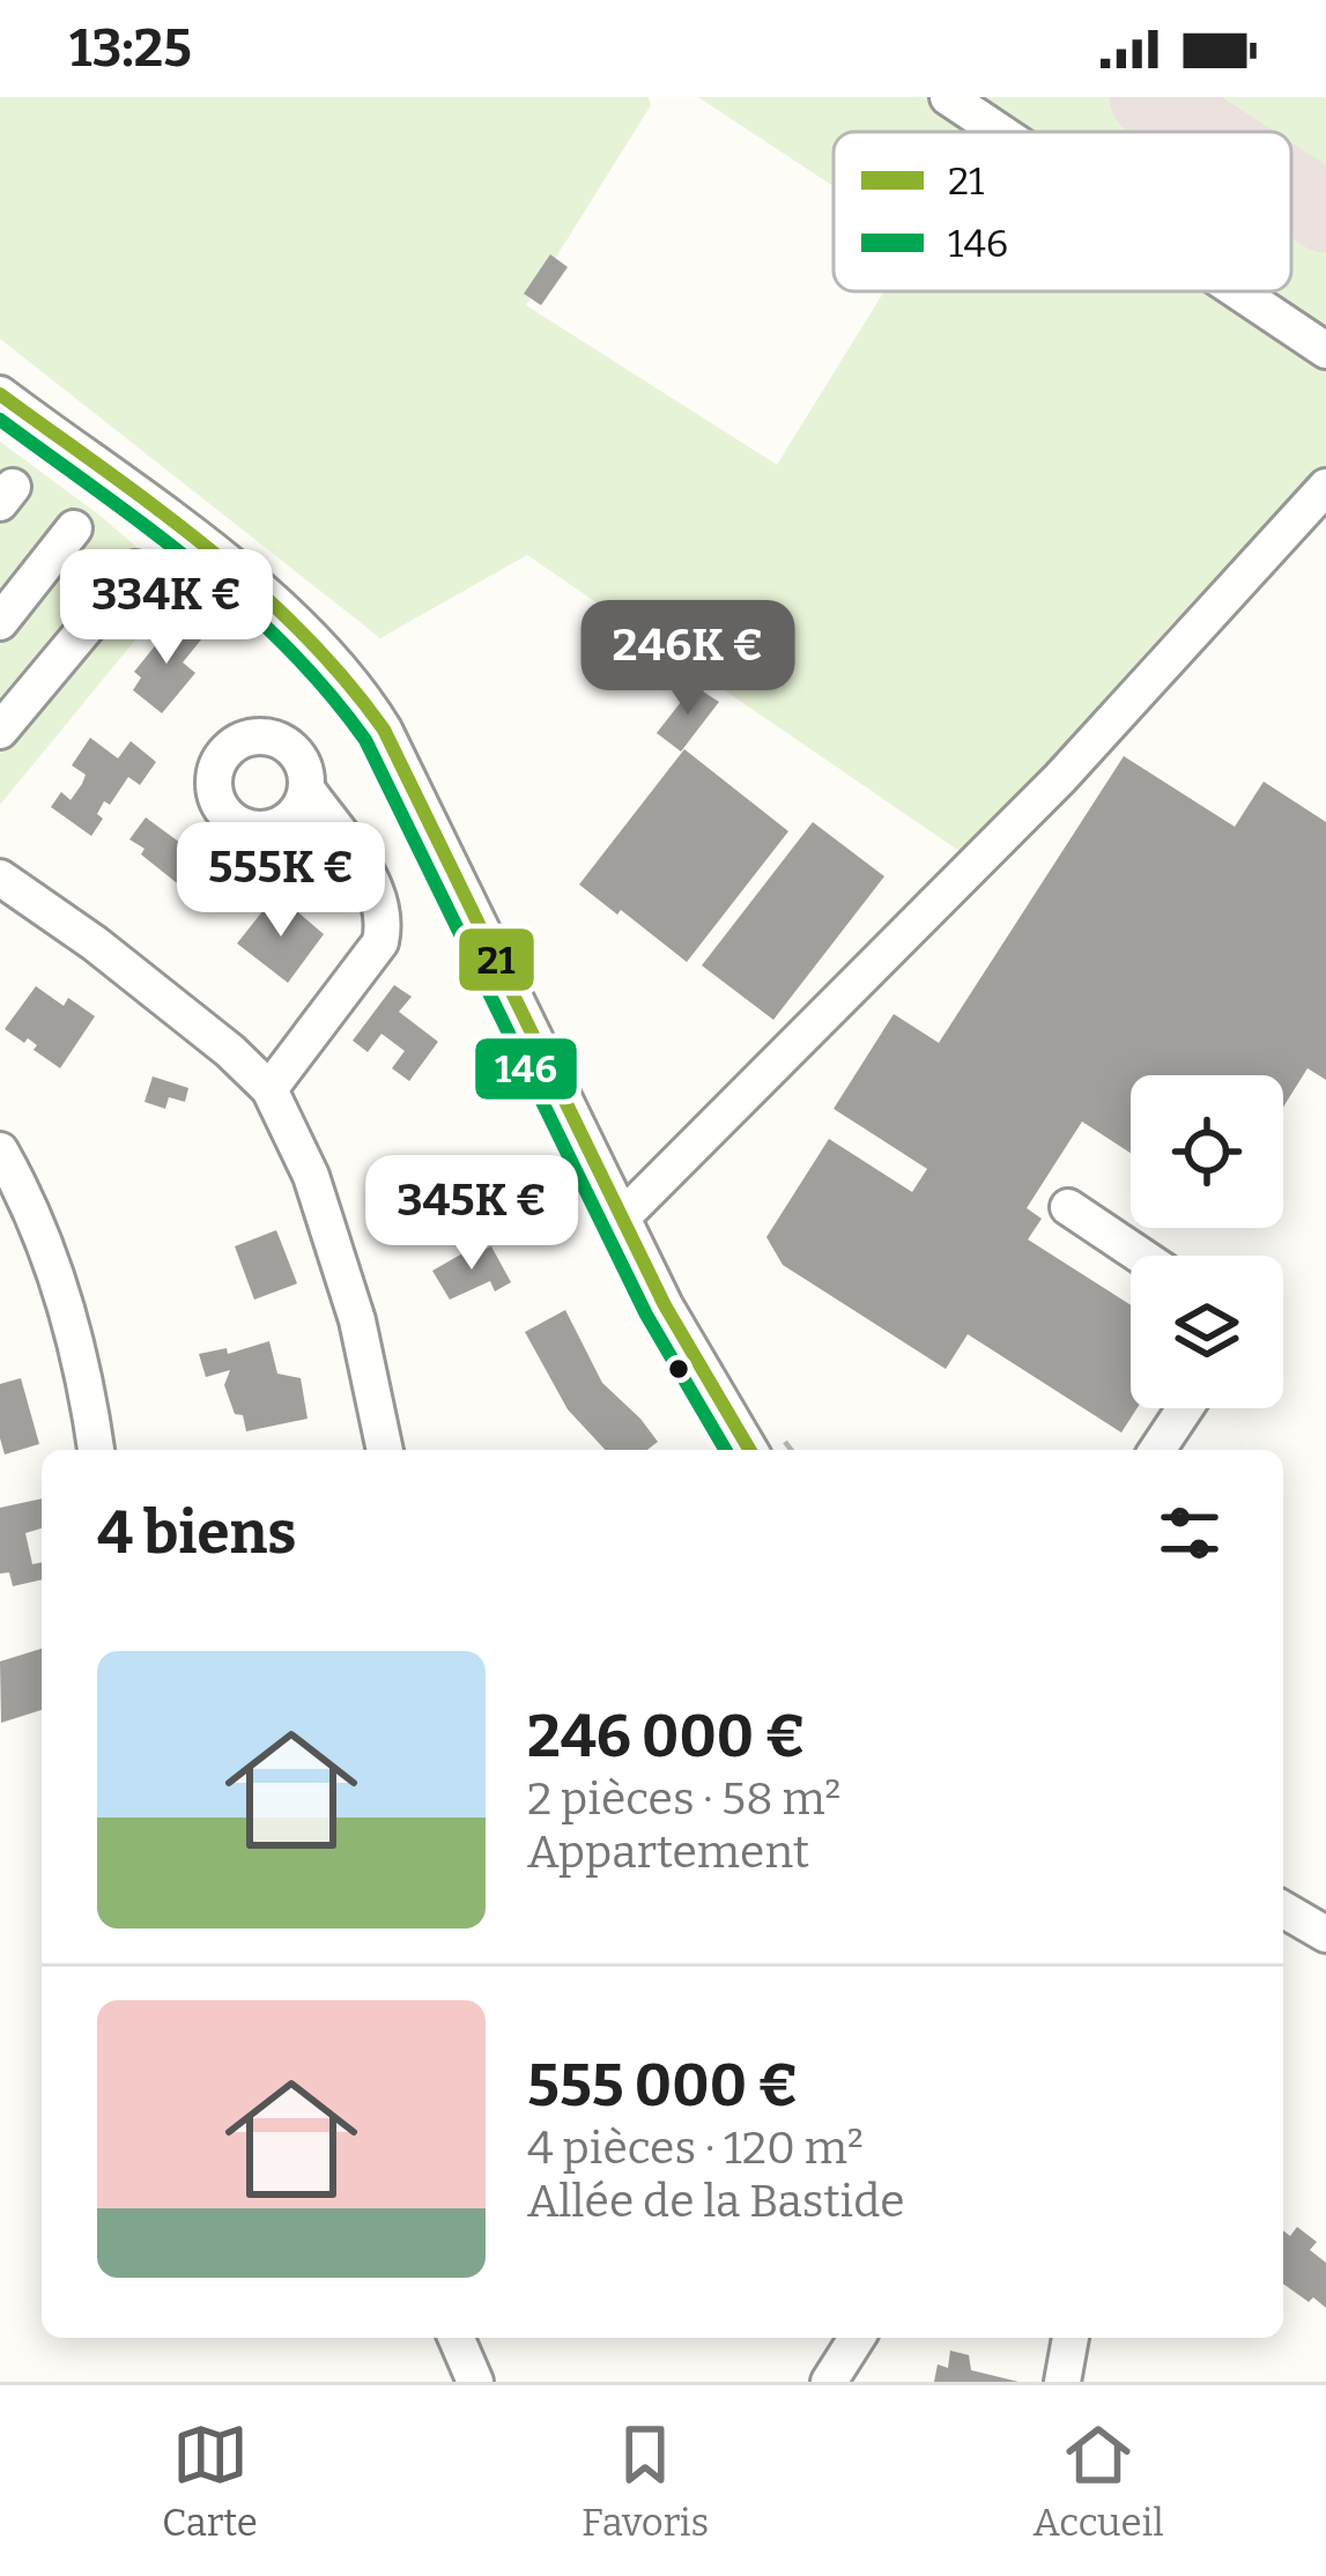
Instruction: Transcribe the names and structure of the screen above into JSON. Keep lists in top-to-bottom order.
{
  "lines": ["transit line 21", "transit line 146"],
  "legend": ["21", "146"],
  "page": {
    "status": "13:25",
    "price": [
      "334K €",
      "246K €",
      "555K €",
      "345K €"
    ],
    "heading": "4 biens",
    "list": [
      {
        "name": "246 000 €",
        "note": "2 pièces · 58 m² · Appartement"
      },
      {
        "name": "555 000 €",
        "note": "4 pièces · 120 m² · Allée de la Bastide"
      }
    ],
    "tabs": ["Carte", "Favoris", "Accueil"]
  }
}
